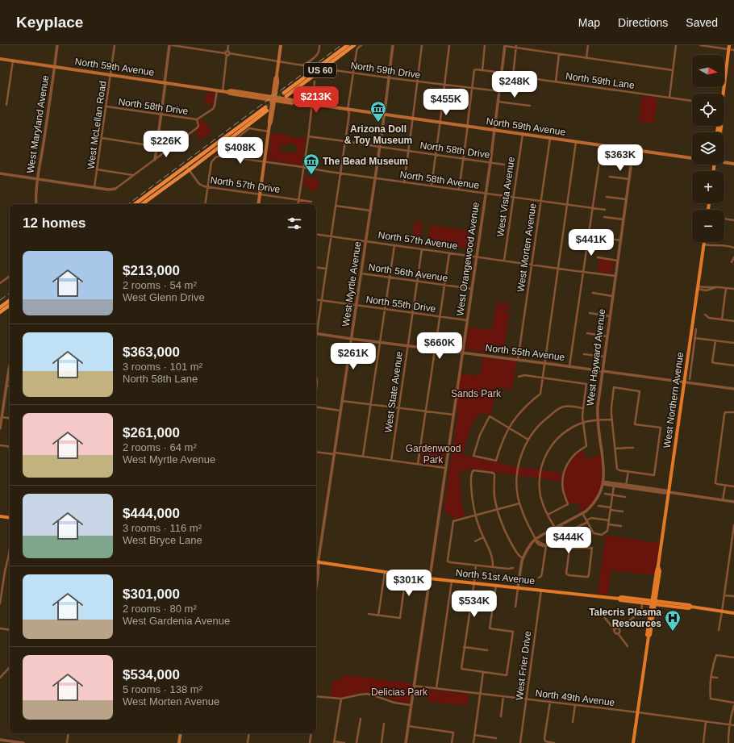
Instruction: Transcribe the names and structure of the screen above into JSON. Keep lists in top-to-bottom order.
{
  "streets": {
    "highway": ["US 60"],
    "main road": ["North 59th Avenue", "West Northern Avenue", "North 51st Avenue"],
    "street": [
      "North 59th Drive",
      "North 59th Lane",
      "North 58th Drive",
      "West Maryland Avenue",
      "West McLellan Road",
      "North 58th Avenue",
      "North 57th Drive",
      "West Vista Avenue",
      "North 57th Avenue",
      "West Morten Avenue",
      "West Orangewood Avenue",
      "North 56th Avenue",
      "West Myrtle Avenue",
      "North 55th Drive",
      "North 55th Avenue",
      "West Hayward Avenue",
      "West State Avenue",
      "West Frier Drive",
      "North 49th Avenue"
    ]
  },
  "crossings": [
    ["North 59th Avenue", "West Maryland Avenue"],
    ["North 59th Avenue", "West McLellan Road"],
    ["North 59th Avenue", "West Vista Avenue"],
    ["North 59th Avenue", "West Morten Avenue"],
    ["North 59th Avenue", "West Orangewood Avenue"],
    ["North 59th Avenue", "West Myrtle Avenue"],
    ["North 59th Avenue", "West Hayward Avenue"],
    ["North 59th Drive", "North 59th Lane"],
    ["North 59th Drive", "West Orangewood Avenue"],
    ["North 59th Drive", "West Myrtle Avenue"],
    ["North 59th Lane", "West Orangewood Avenue"],
    ["North 58th Drive", "West McLellan Road"],
    ["North 58th Drive", "West Orangewood Avenue"],
    ["North 58th Drive", "West Myrtle Avenue"],
    ["North 58th Avenue", "North 57th Drive"],
    ["North 58th Avenue", "West Vista Avenue"],
    ["North 58th Avenue", "West Morten Avenue"],
    ["North 58th Avenue", "West Orangewood Avenue"],
    ["North 58th Avenue", "West Myrtle Avenue"],
    ["West Vista Avenue", "North 57th Avenue"],
    ["North 57th Avenue", "West Morten Avenue"],
    ["North 57th Avenue", "West Orangewood Avenue"],
    ["North 57th Avenue", "West Myrtle Avenue"],
    ["North 57th Avenue", "West Hayward Avenue"],
    ["North 57th Avenue", "West State Avenue"],
    ["West Morten Avenue", "North 55th Avenue"],
    ["West Orangewood Avenue", "North 56th Avenue"],
    ["West Orangewood Avenue", "North 55th Drive"],
    ["West Orangewood Avenue", "North 55th Avenue"],
    ["West Orangewood Avenue", "North 51st Avenue"],
    ["West Orangewood Avenue", "North 49th Avenue"],
    ["North 56th Avenue", "West Myrtle Avenue"],
    ["North 56th Avenue", "West State Avenue"],
    ["West Myrtle Avenue", "North 55th Drive"],
    ["West Myrtle Avenue", "North 55th Avenue"],
    ["West Myrtle Avenue", "North 51st Avenue"],
    ["North 55th Drive", "West State Avenue"],
    ["North 55th Avenue", "West Hayward Avenue"],
    ["North 55th Avenue", "West State Avenue"],
    ["North 55th Avenue", "West Northern Avenue"],
    ["West Hayward Avenue", "North 51st Avenue"],
    ["West Northern Avenue", "North 51st Avenue"],
    ["West Northern Avenue", "North 49th Avenue"],
    ["North 51st Avenue", "West Frier Drive"],
    ["West Frier Drive", "North 49th Avenue"]
  ],
  "parks": ["Sands Park", "Gardenwood Park", "Delicias Park"],
  "places": {
    "museum": ["Arizona Doll & Toy Museum", "The Bead Museum"],
    "hospital": ["Talecris Plasma Resources"]
  },
  "north": "right",
  "page": {
    "header": "Keyplace",
    "nav": ["Map", "Directions", "Saved"],
    "map_buttons": ["+", "−"],
    "price": [
      "$248K",
      "$213K",
      "$455K",
      "$226K",
      "$408K",
      "$363K",
      "$441K",
      "$660K",
      "$261K",
      "$444K",
      "$301K",
      "$534K"
    ],
    "heading": "12 homes",
    "list": [
      {
        "name": "$213,000",
        "note": "2 rooms · 54 m² · West Glenn Drive"
      },
      {
        "name": "$363,000",
        "note": "3 rooms · 101 m² · North 58th Lane"
      },
      {
        "name": "$261,000",
        "note": "2 rooms · 64 m² · West Myrtle Avenue"
      },
      {
        "name": "$444,000",
        "note": "3 rooms · 116 m² · West Bryce Lane"
      },
      {
        "name": "$301,000",
        "note": "2 rooms · 80 m² · West Gardenia Avenue"
      },
      {
        "name": "$534,000",
        "note": "5 rooms · 138 m² · West Morten Avenue"
      }
    ]
  }
}
